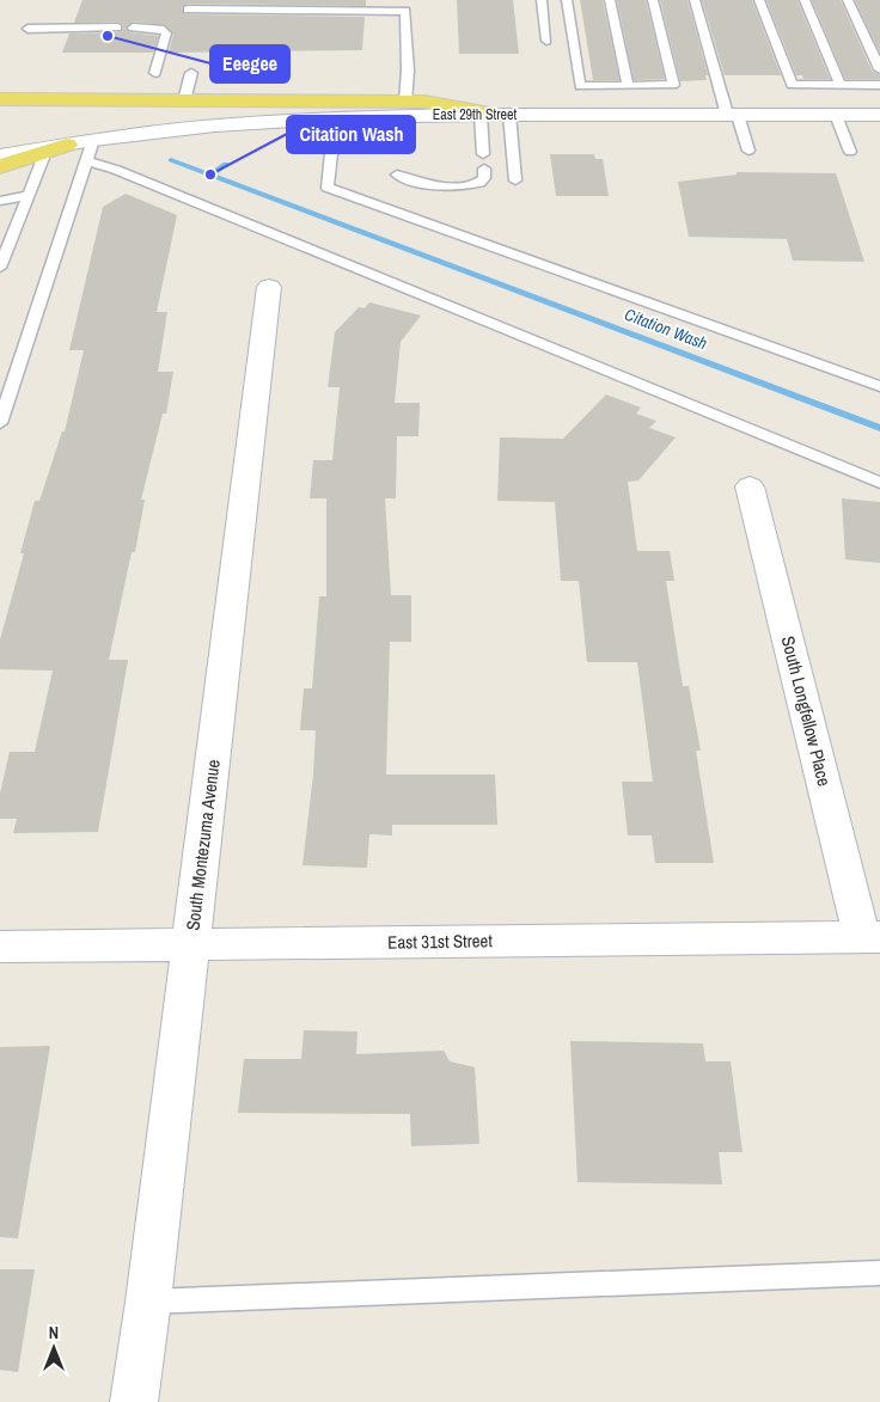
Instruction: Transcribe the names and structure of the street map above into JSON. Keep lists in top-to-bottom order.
{
  "streets": {
    "street": [
      "East 29th Street",
      "South Longfellow Place",
      "South Montezuma Avenue",
      "East 31st Street"
    ]
  },
  "crossings": [
    ["South Longfellow Place", "East 31st Street"],
    ["South Montezuma Avenue", "East 31st Street"]
  ],
  "water": ["Citation Wash"],
  "places": ["Eeegee", "Citation Wash"],
  "north": "top"
}
